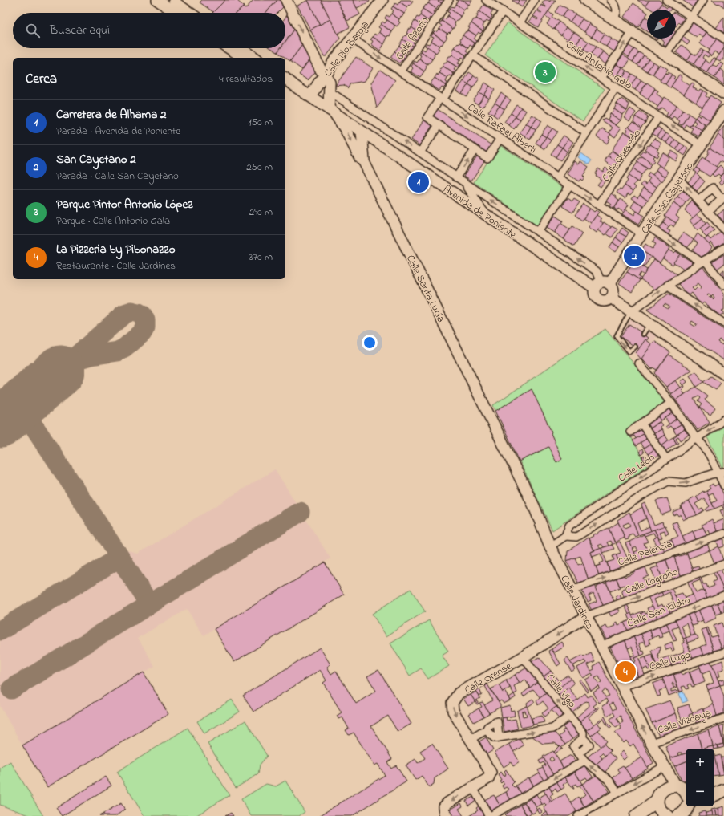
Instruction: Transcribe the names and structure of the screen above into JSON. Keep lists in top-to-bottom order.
{
  "streets": {
    "main road": [
      "Calle Pío Baroja",
      "Calle San Cayetano",
      "Avenida de Poniente",
      "Calle Santa Lucía",
      "Calle Jardines",
      "Calle Orense"
    ],
    "street": [
      "Calle Azorín",
      "Calle Antonio Gala",
      "Calle Rafael Alberti",
      "Calle Quevedo",
      "Calle León",
      "Calle Palencia",
      "Calle Logroño",
      "Calle San Isidro",
      "Calle Lugo",
      "Calle Vigo",
      "Calle Vizcaya"
    ]
  },
  "crossings": [
    ["Calle Azorín", "Calle Rafael Alberti"],
    ["Calle Pío Baroja", "Calle Rafael Alberti"],
    ["Calle Pío Baroja", "Avenida de Poniente"],
    ["Calle Antonio Gala", "Calle Quevedo"],
    ["Calle Antonio Gala", "Calle San Cayetano"],
    ["Calle Rafael Alberti", "Calle Quevedo"],
    ["Calle Rafael Alberti", "Calle San Cayetano"],
    ["Calle San Cayetano", "Avenida de Poniente"],
    ["Avenida de Poniente", "Calle Santa Lucía"],
    ["Calle Santa Lucía", "Calle Jardines"],
    ["Calle León", "Calle Jardines"],
    ["Calle Palencia", "Calle Jardines"],
    ["Calle Logroño", "Calle Jardines"],
    ["Calle Logroño", "Calle Orense"],
    ["Calle Jardines", "Calle San Isidro"],
    ["Calle Jardines", "Calle Lugo"],
    ["Calle Jardines", "Calle Orense"],
    ["Calle Jardines", "Calle Vizcaya"],
    ["Calle Orense", "Calle Vigo"]
  ],
  "one_way": [
    "Avenida de Poniente",
    "Calle Palencia",
    "Calle Logroño",
    "Calle San Isidro",
    "Calle Lugo",
    "Calle Orense",
    "Calle Vigo",
    "Calle Vizcaya"
  ],
  "north": "top right",
  "page": {
    "search": "Buscar aquí",
    "heading": ["Cerca", "4 resultados"],
    "pins": [
      "3",
      "1",
      "2",
      "4"
    ],
    "list": [
      {
        "mark": "1",
        "name": "Carretera de Alhama 2",
        "note": "Parada · Avenida de Poniente",
        "value": "150 m"
      },
      {
        "mark": "2",
        "name": "San Cayetano 2",
        "note": "Parada · Calle San Cayetano",
        "value": "250 m"
      },
      {
        "mark": "3",
        "name": "Parque Pintor Antonio López",
        "note": "Parque · Calle Antonio Gala",
        "value": "290 m"
      },
      {
        "mark": "4",
        "name": "La Pizzeria by Pibonazzo",
        "note": "Restaurante · Calle Jardines",
        "value": "370 m"
      }
    ],
    "map_buttons": ["+", "−"]
  }
}
